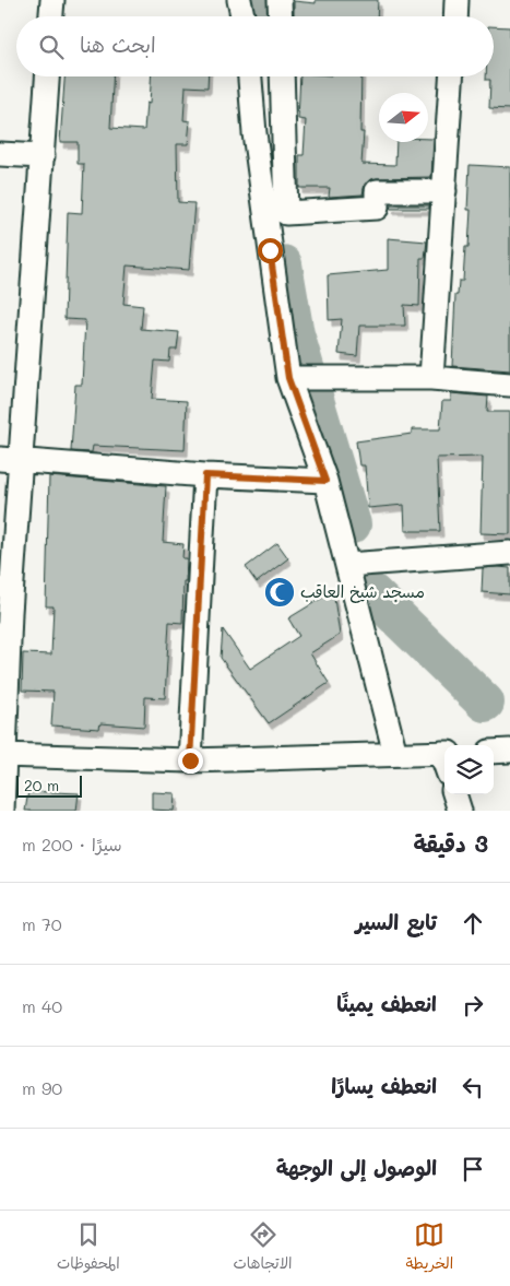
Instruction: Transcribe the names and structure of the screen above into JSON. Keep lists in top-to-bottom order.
{
  "places": {
    "mosque": ["مسجد شيخ العاقب"]
  },
  "scale_bar": "20 m",
  "north": "right",
  "page": {
    "search": "ابحث هنا",
    "scale": "20 m",
    "heading": ["3 دقيقة", "سيرًا · 200 m"],
    "list": [
      ["تابع السير", "70 m"],
      ["انعطف يمينًا", "40 m"],
      ["انعطف يسارًا", "90 m"],
      "الوصول إلى الوجهة"
    ],
    "nav": ["الخريطة", "الاتجاهات", "المحفوظات"]
  }
}
